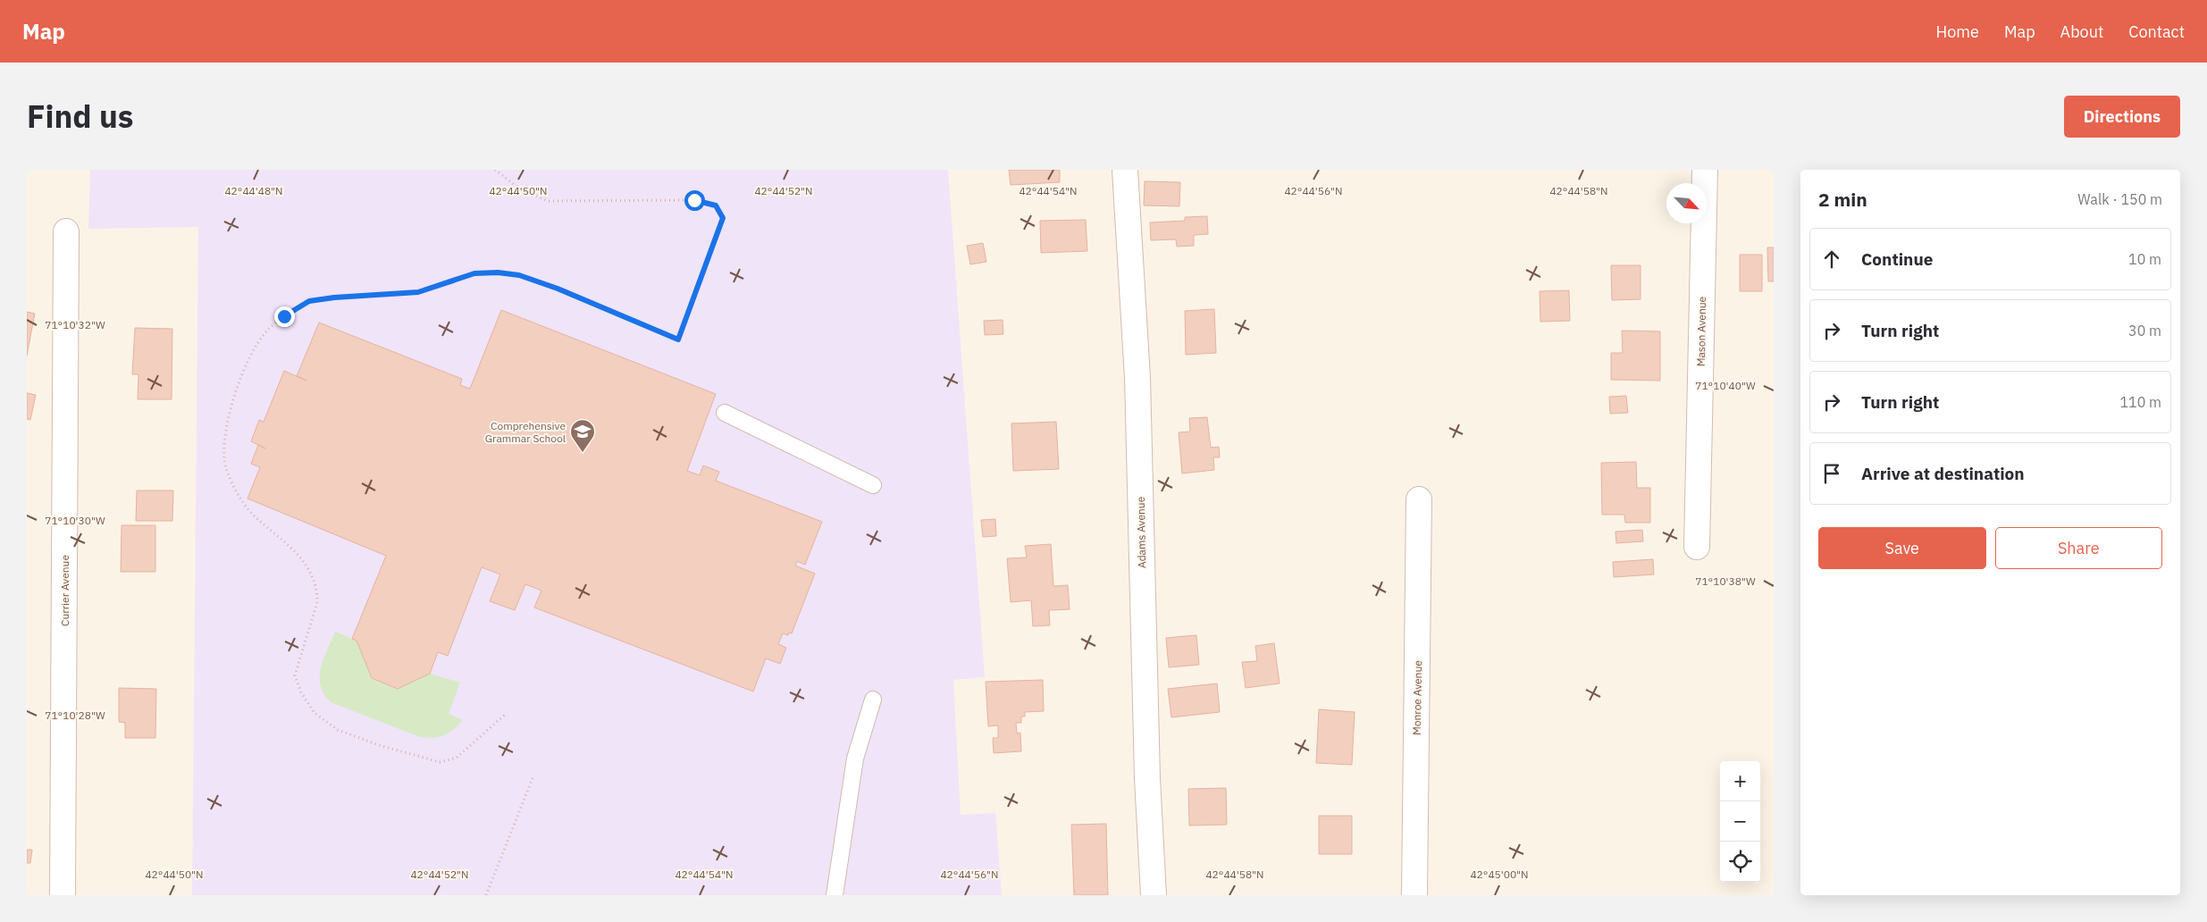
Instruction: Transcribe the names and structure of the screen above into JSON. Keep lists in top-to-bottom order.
{
  "streets": {
    "street": [
      "Mason Avenue",
      "Adams Avenue",
      "Currier Avenue",
      "Monroe Avenue"
    ]
  },
  "places": {
    "school or university": ["Comprehensive Grammar School"]
  },
  "north": "bottom right",
  "page": {
    "header": "Map",
    "nav": [
      "Home",
      "Map",
      "About",
      "Contact"
    ],
    "title": "Find us",
    "buttons": [
      "Directions",
      ["Save", "Share"]
    ],
    "heading": ["2 min", "Walk · 150 m"],
    "list": [
      ["Continue", "10 m"],
      ["Turn right", "30 m"],
      ["Turn right", "110 m"],
      "Arrive at destination"
    ],
    "map_buttons": ["+", "−"]
  },
  "coordinates": [
    "42°44'50\"N",
    "42°44'52\"N",
    "42°44'54\"N",
    "42°44'56\"N",
    "42°44'58\"N",
    "42°44'48\"N",
    "71°10'32\"W",
    "71°10'40\"W",
    "71°10'30\"W",
    "71°10'38\"W",
    "71°10'28\"W",
    "42°45'00\"N"
  ]
}
